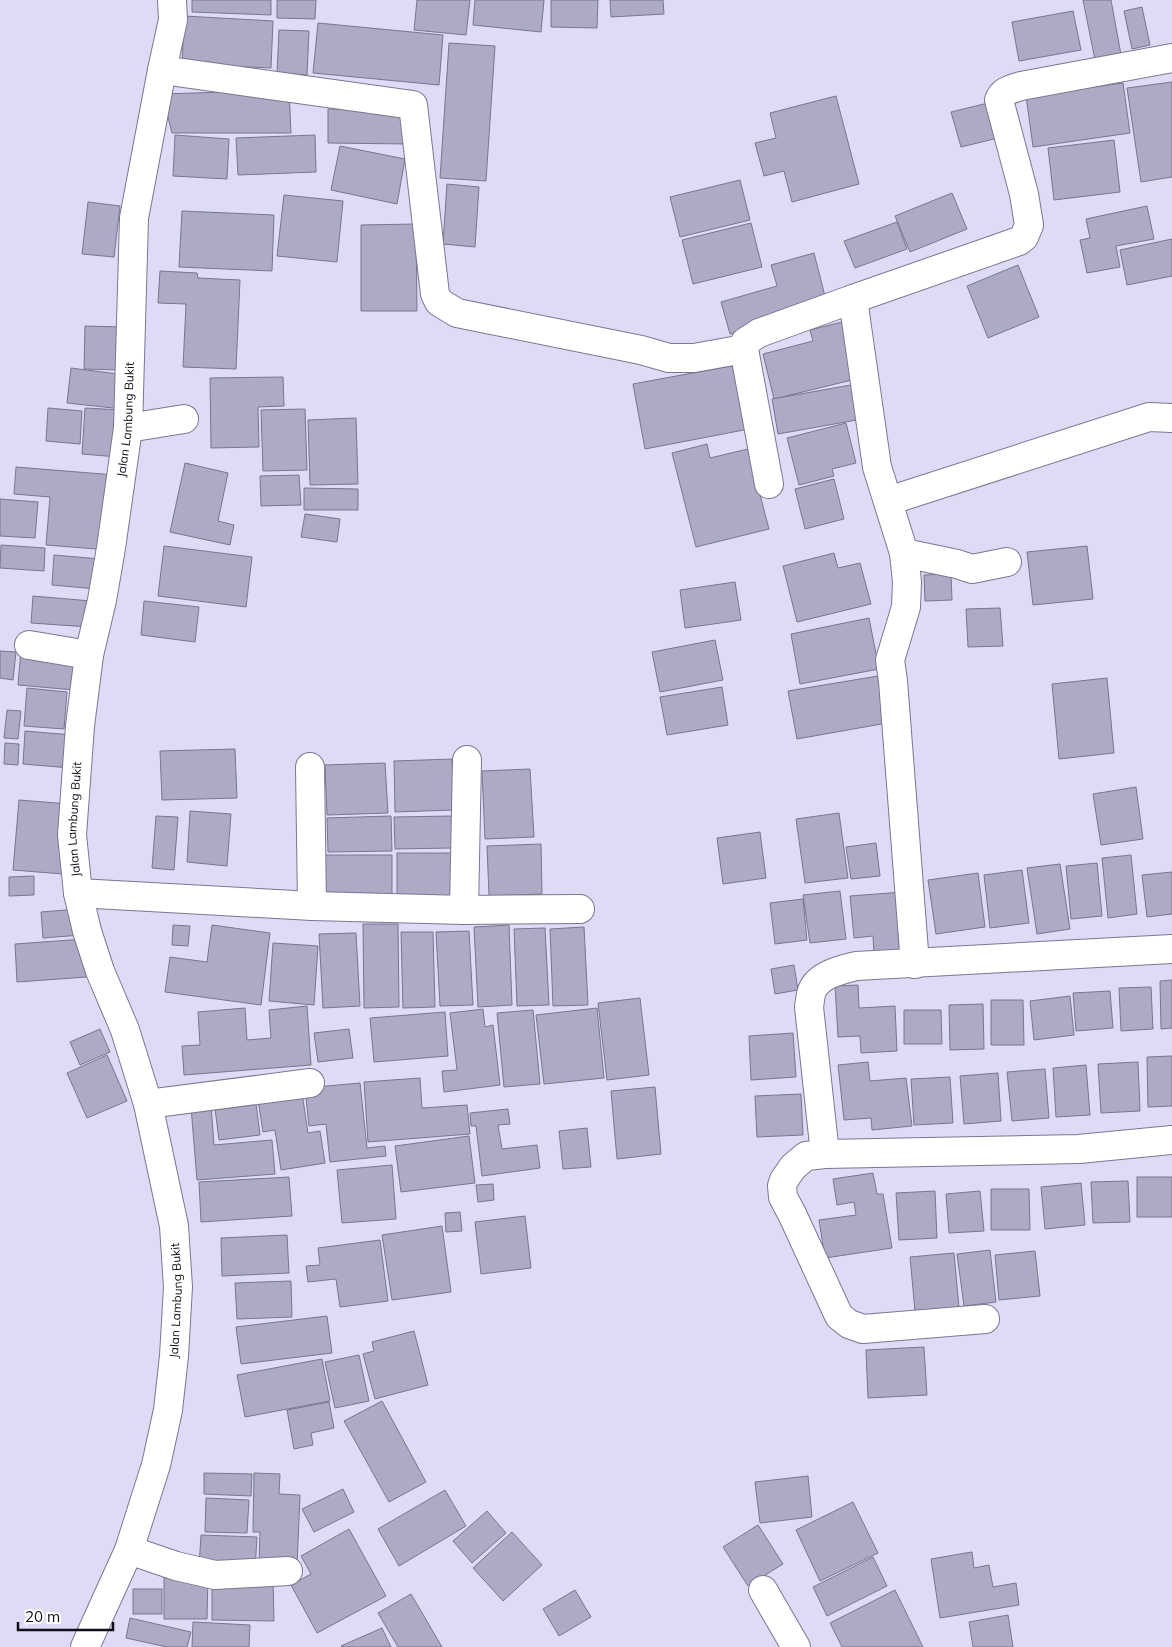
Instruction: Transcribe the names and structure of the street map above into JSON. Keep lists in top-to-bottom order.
{
  "streets": {
    "street": ["Jalan Lambung Bukit"]
  },
  "scale_bar": "20 m"
}
